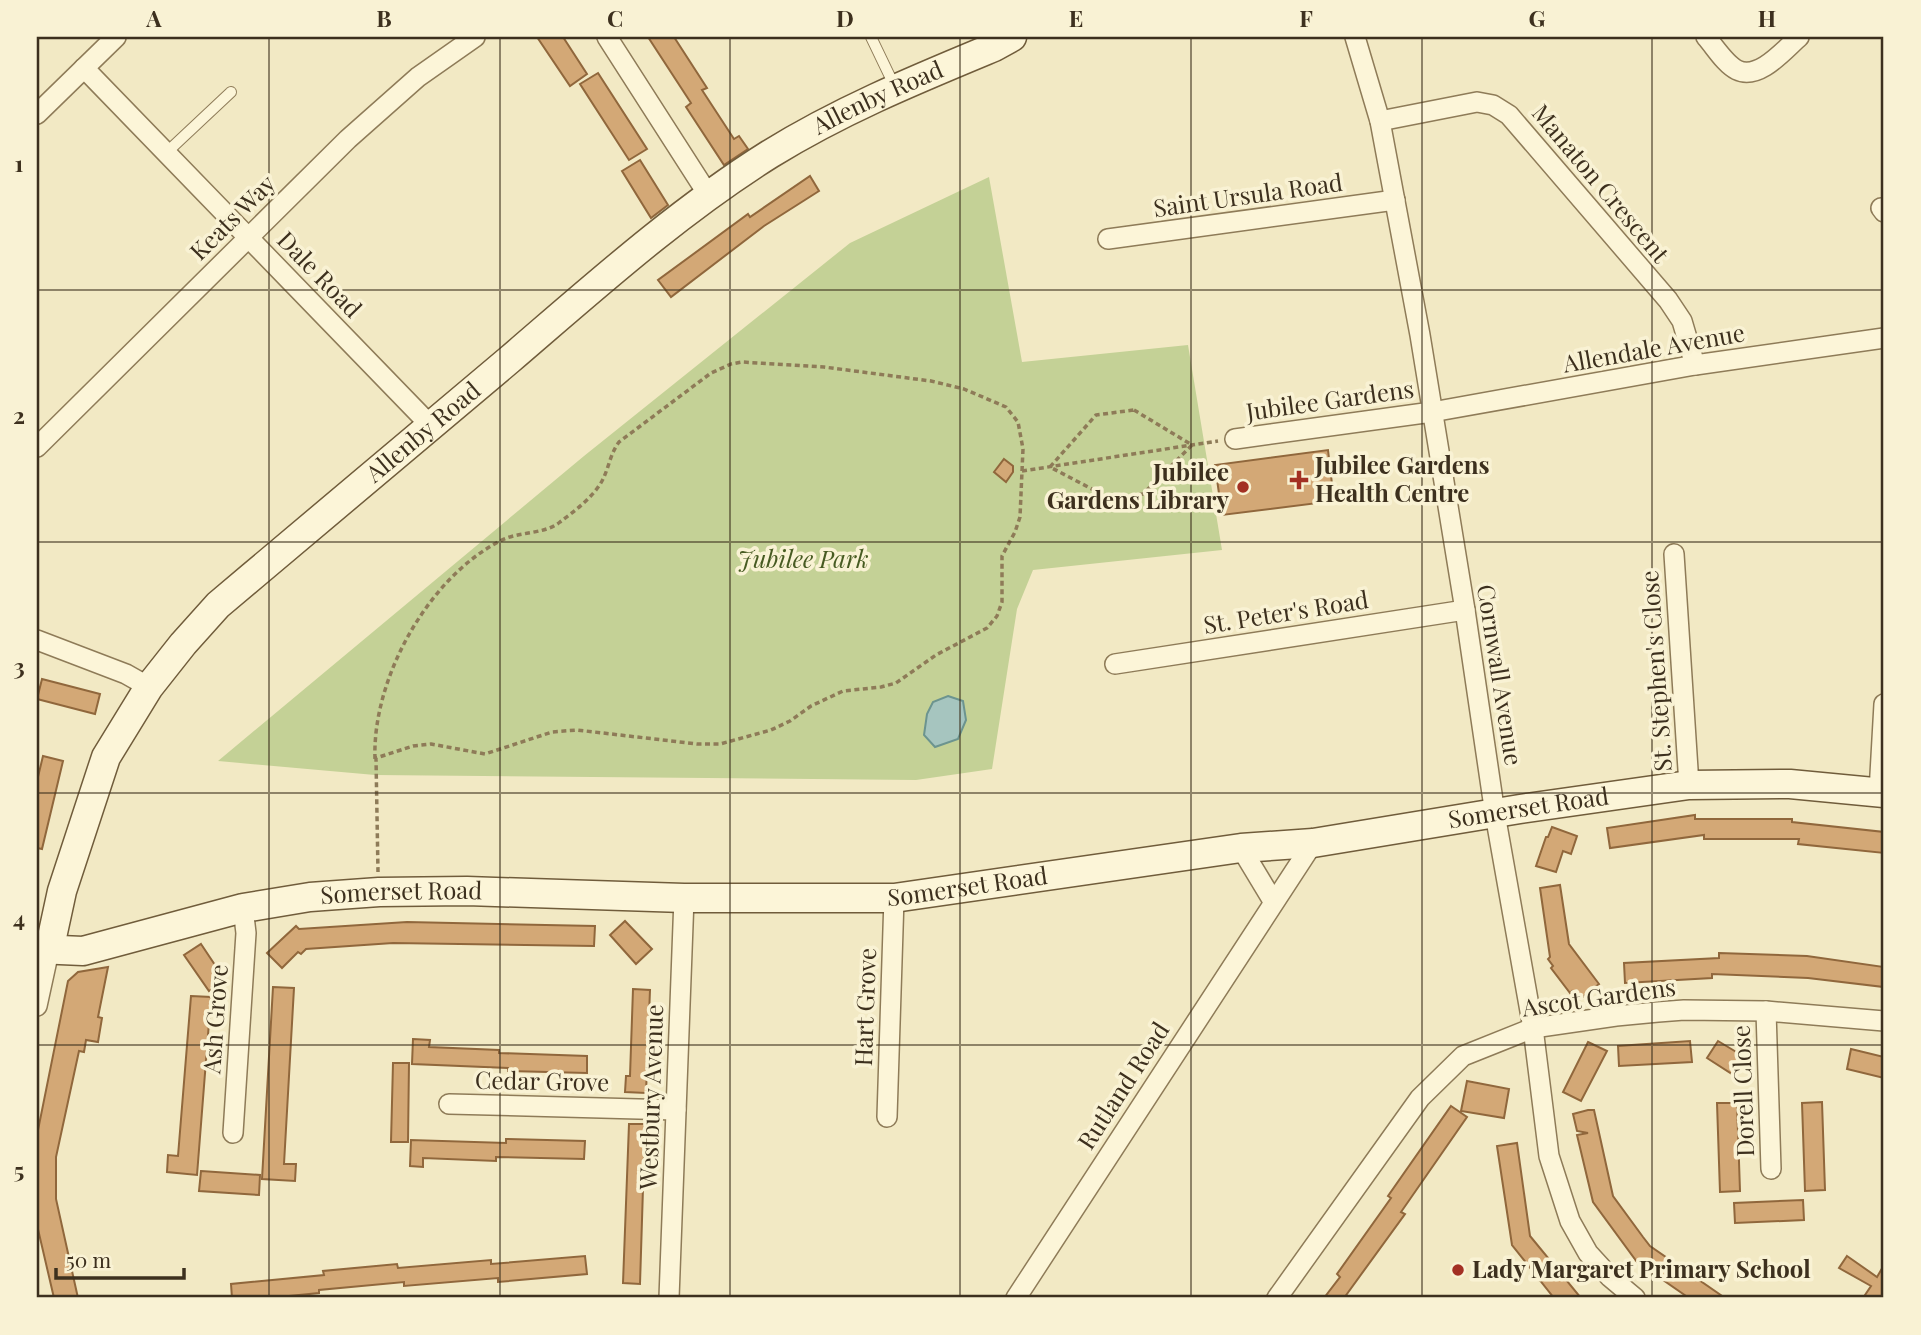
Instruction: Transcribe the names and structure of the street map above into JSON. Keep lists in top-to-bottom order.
{
  "streets": {
    "street": [
      "Allenby Road",
      "Manaton Crescent",
      "Saint Ursula Road",
      "Keats Way",
      "Dale Road",
      "Allendale Avenue",
      "Jubilee Gardens",
      "St. Peter's Road",
      "St. Stephen's Close",
      "Cornwall Avenue",
      "Somerset Road",
      "Ascot Gardens",
      "Hart Grove",
      "Ash Grove",
      "Cedar Grove",
      "Rutland Road",
      "Dorell Close",
      "Westbury Avenue"
    ]
  },
  "crossings": [
    ["Allenby Road", "Dale Road"],
    ["Allenby Road", "Somerset Road"],
    ["Manaton Crescent", "Allendale Avenue"],
    ["Manaton Crescent", "Cornwall Avenue"],
    ["Saint Ursula Road", "Cornwall Avenue"],
    ["Keats Way", "Dale Road"],
    ["Allendale Avenue", "Jubilee Gardens"],
    ["Allendale Avenue", "Cornwall Avenue"],
    ["Jubilee Gardens", "Cornwall Avenue"],
    ["St. Peter's Road", "Cornwall Avenue"],
    ["St. Stephen's Close", "Somerset Road"],
    ["Cornwall Avenue", "Somerset Road"],
    ["Cornwall Avenue", "Ascot Gardens"],
    ["Somerset Road", "Hart Grove"],
    ["Somerset Road", "Ash Grove"],
    ["Somerset Road", "Rutland Road"],
    ["Somerset Road", "Westbury Avenue"],
    ["Ascot Gardens", "Dorell Close"],
    ["Cedar Grove", "Westbury Avenue"]
  ],
  "parks": ["Jubilee Park"],
  "places": {
    "health": ["Jubilee Gardens Health Centre"],
    "other": ["Jubilee Gardens Library", "Lady Margaret Primary School"]
  },
  "scale_bar": "50 m",
  "grid": {
    "columns": [
      "A",
      "B",
      "C",
      "D",
      "E",
      "F",
      "G",
      "H"
    ],
    "rows": [
      "1",
      "2",
      "3",
      "4",
      "5"
    ]
  }
}
